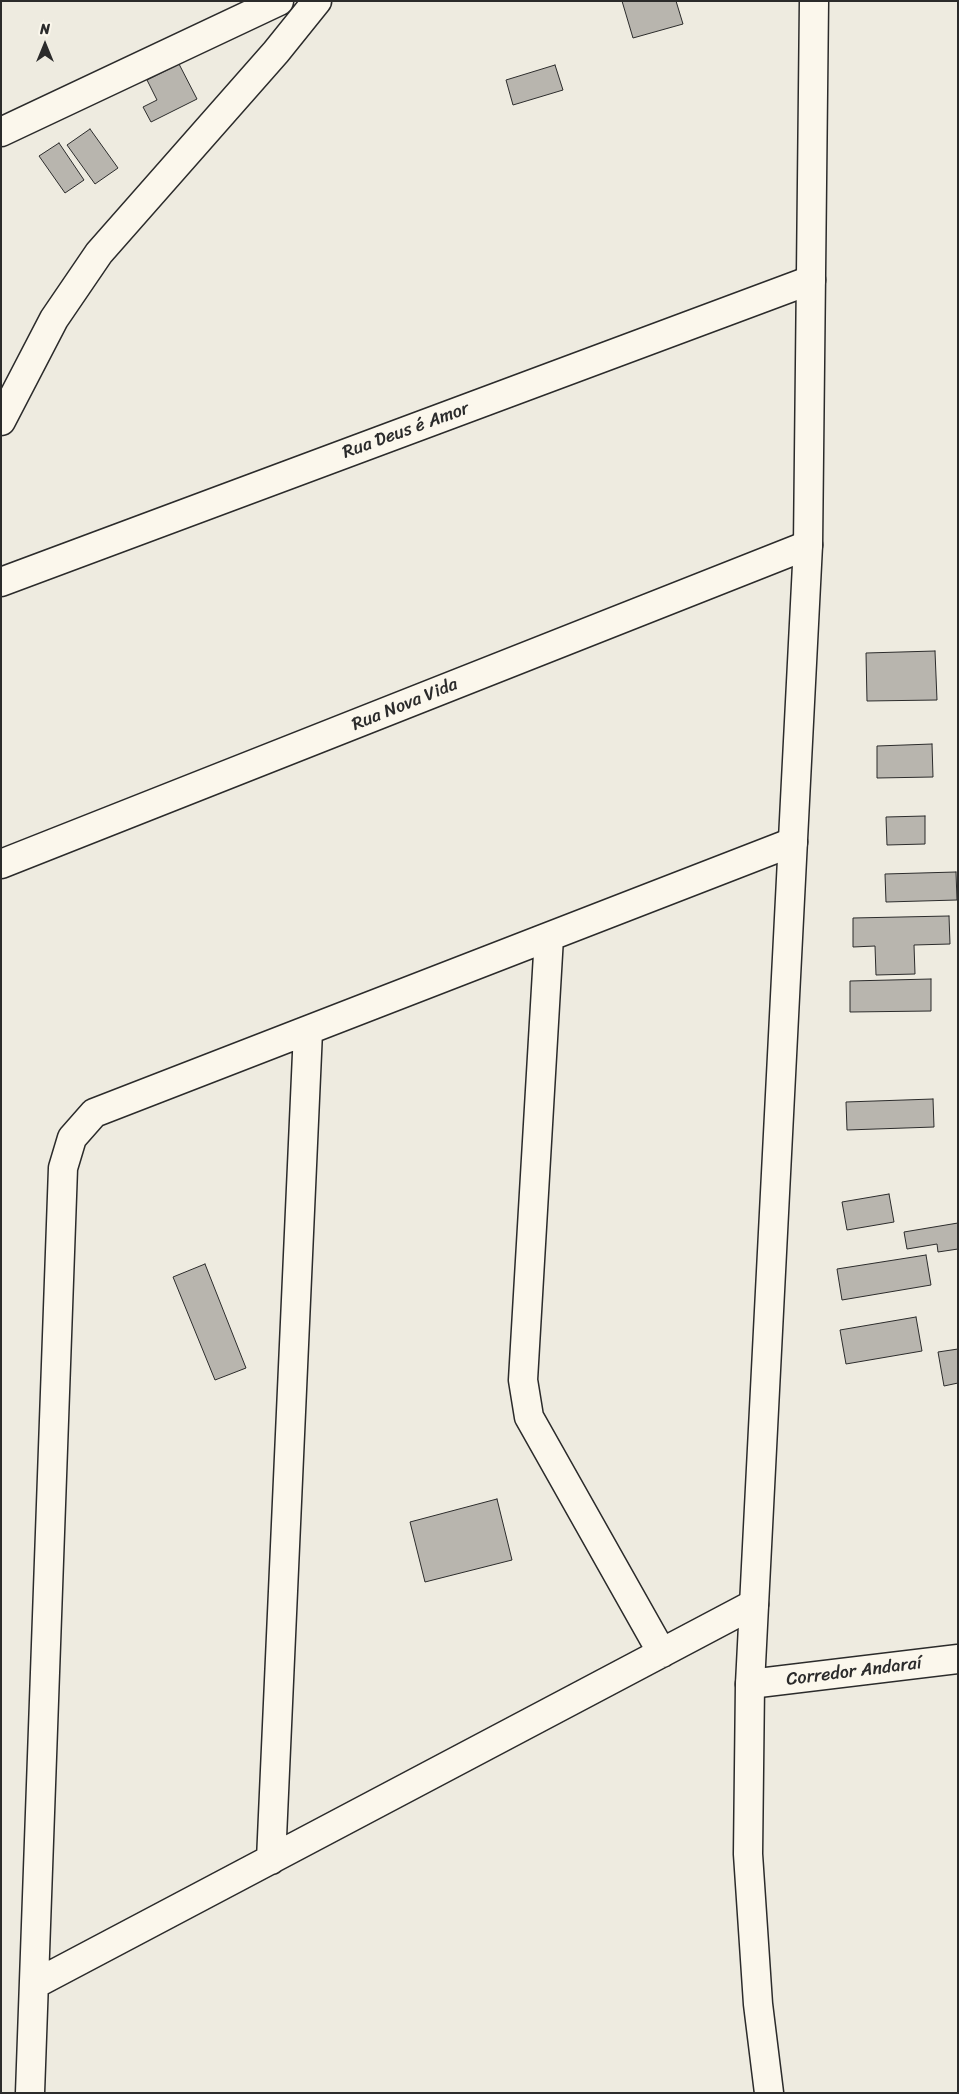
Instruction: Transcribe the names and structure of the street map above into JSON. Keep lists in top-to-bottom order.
{
  "streets": {
    "street": ["Rua Deus é Amor", "Rua Nova Vida", "Corredor Andaraí"]
  },
  "north": "top"
}
